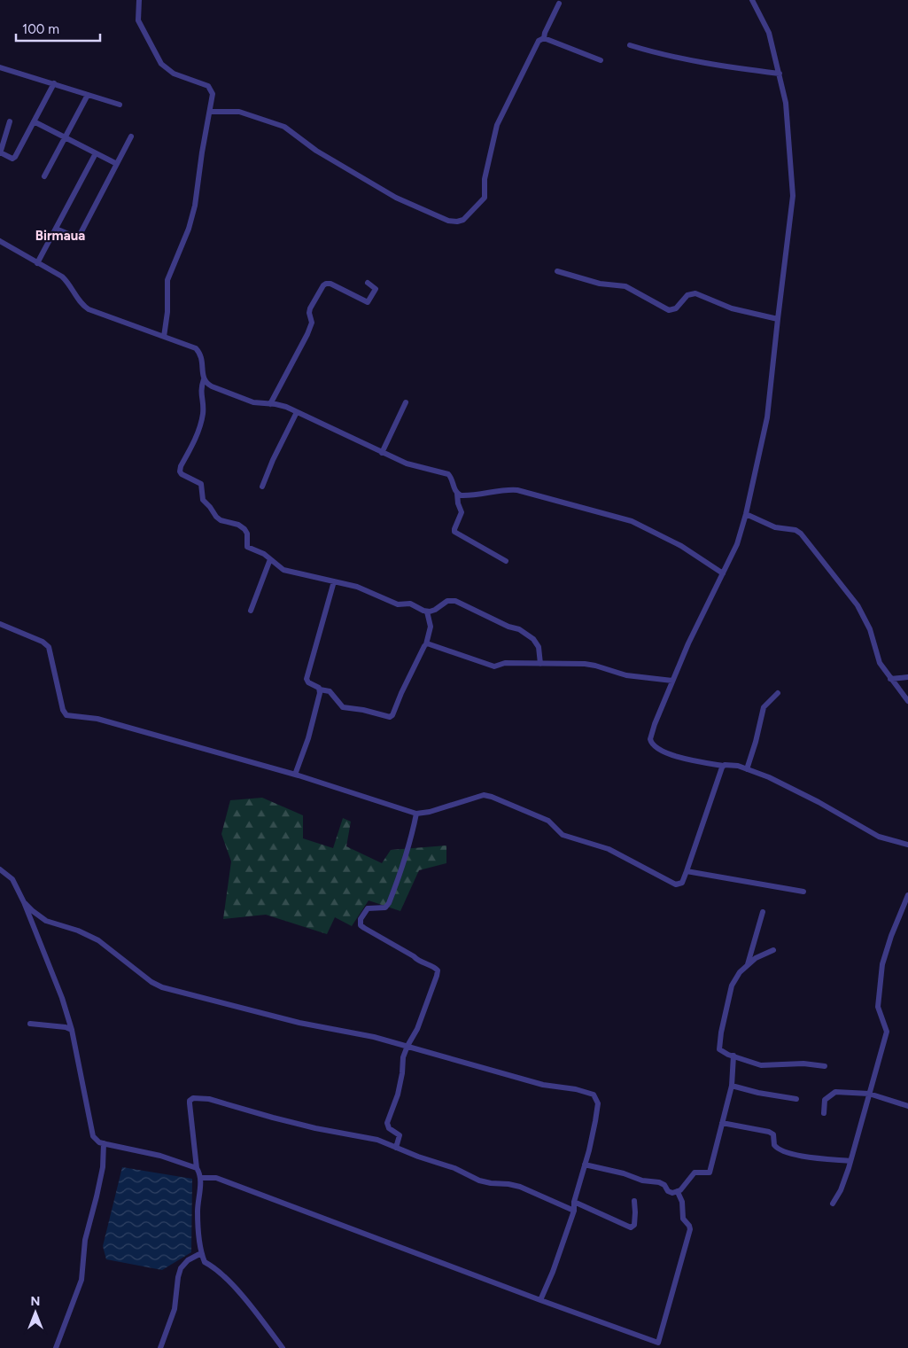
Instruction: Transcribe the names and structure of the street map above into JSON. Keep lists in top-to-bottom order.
{
  "districts": ["Birmaua"],
  "scale_bar": "100 m",
  "north": "top"
}
